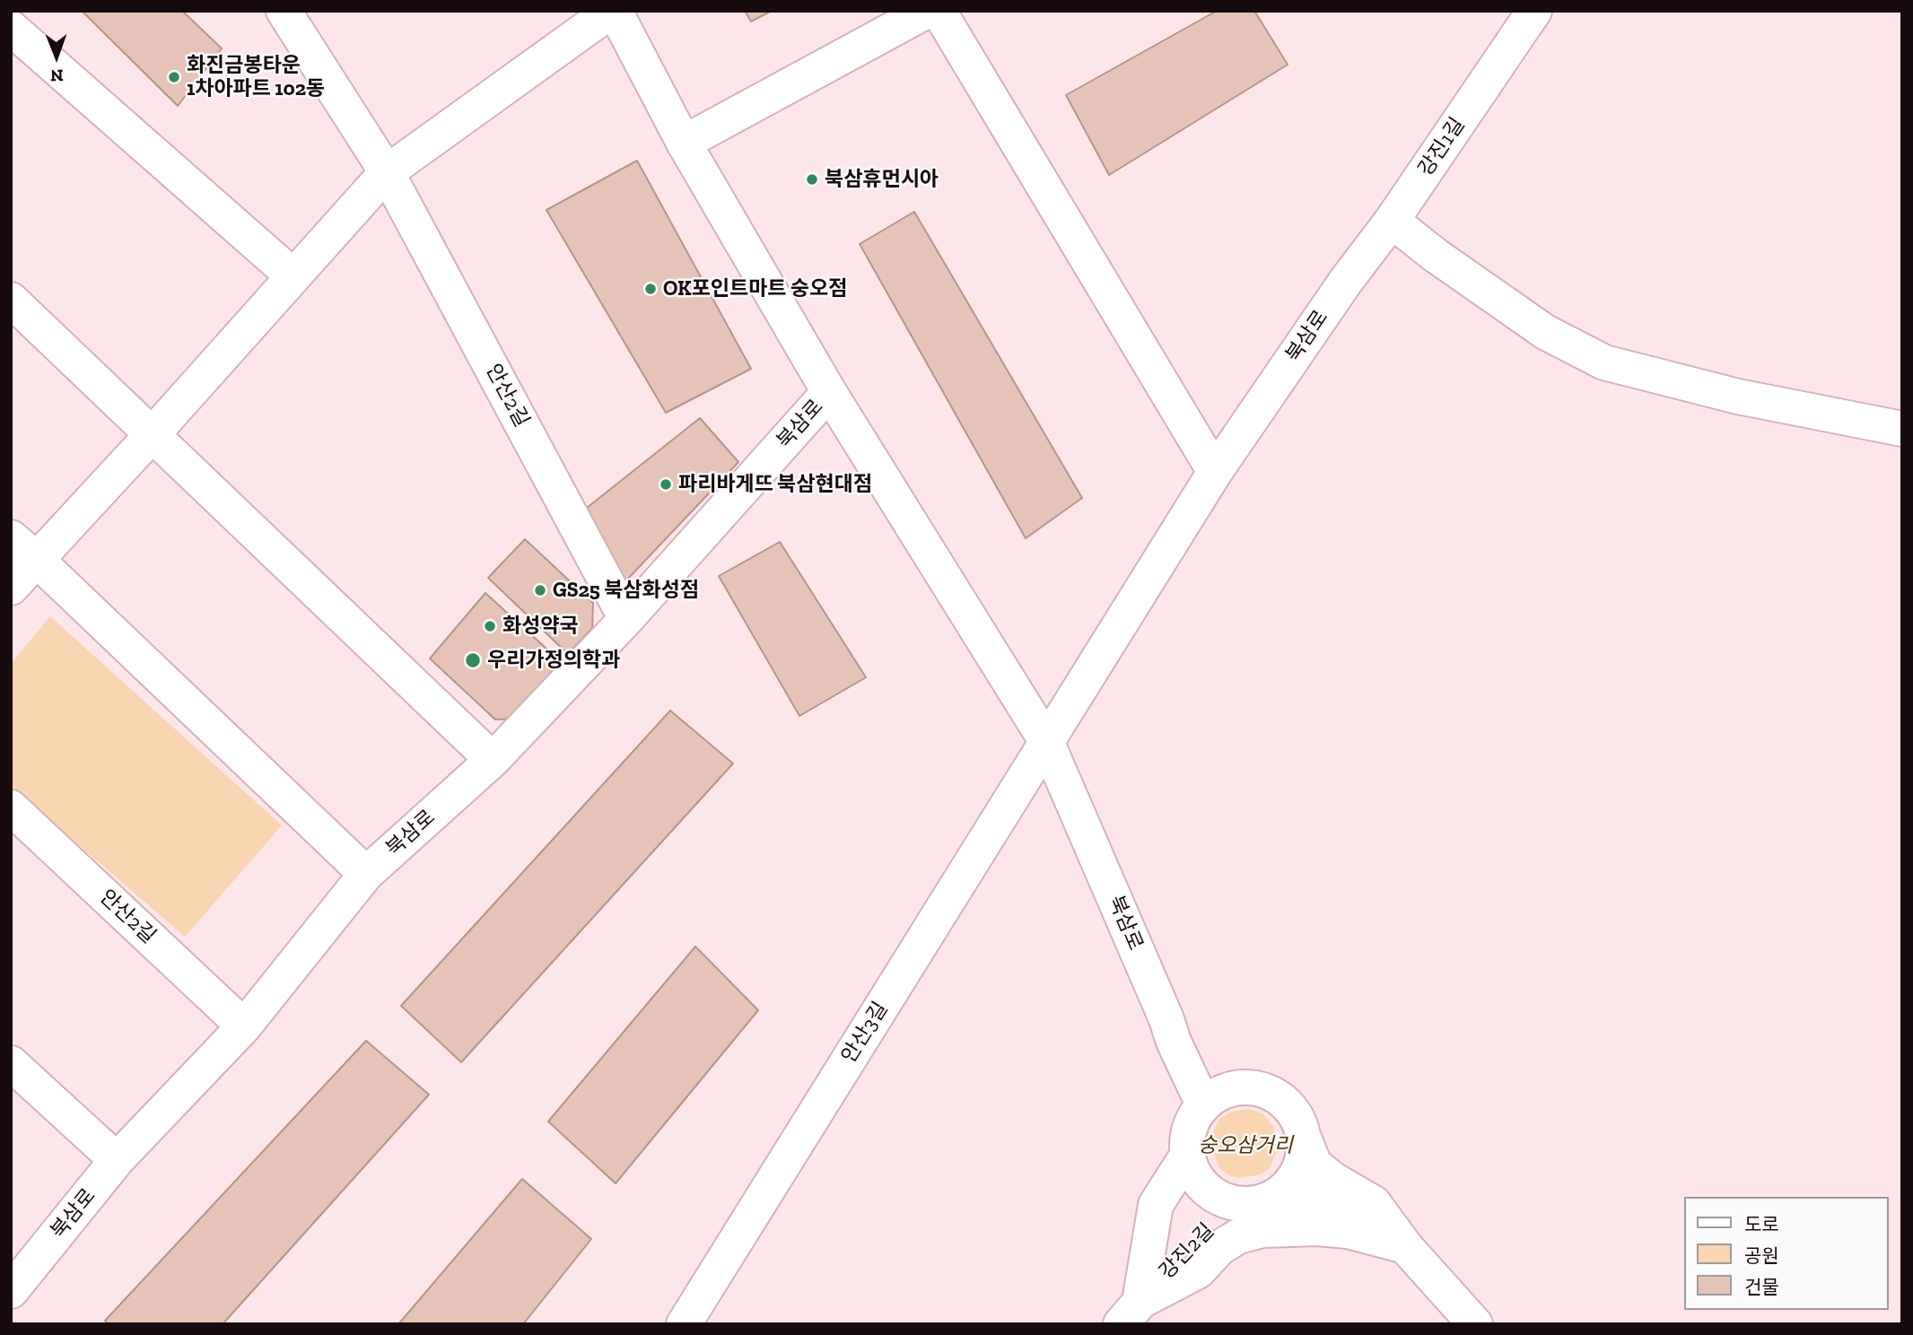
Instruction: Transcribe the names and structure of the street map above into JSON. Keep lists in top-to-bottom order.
{
  "streets": {
    "street": [
      "강진1길",
      "북삼로",
      "안산2길",
      "안산3길",
      "강진2길"
    ]
  },
  "crossings": [
    ["강진1길", "북삼로"],
    ["북삼로", "안산2길"],
    ["북삼로", "안산3길"],
    ["북삼로", "강진2길"]
  ],
  "parks": ["숭오삼거리"],
  "places": [
    "화진금봉타운 1차아파트 102동",
    "북삼휴먼시아",
    "OK포인트마트 숭오점",
    "파리바게뜨 북삼현대점",
    "GS25 북삼화성점",
    "화성약국",
    "우리가정의학과"
  ],
  "legend": ["도로", "공원", "건물"],
  "north": "bottom"
}
